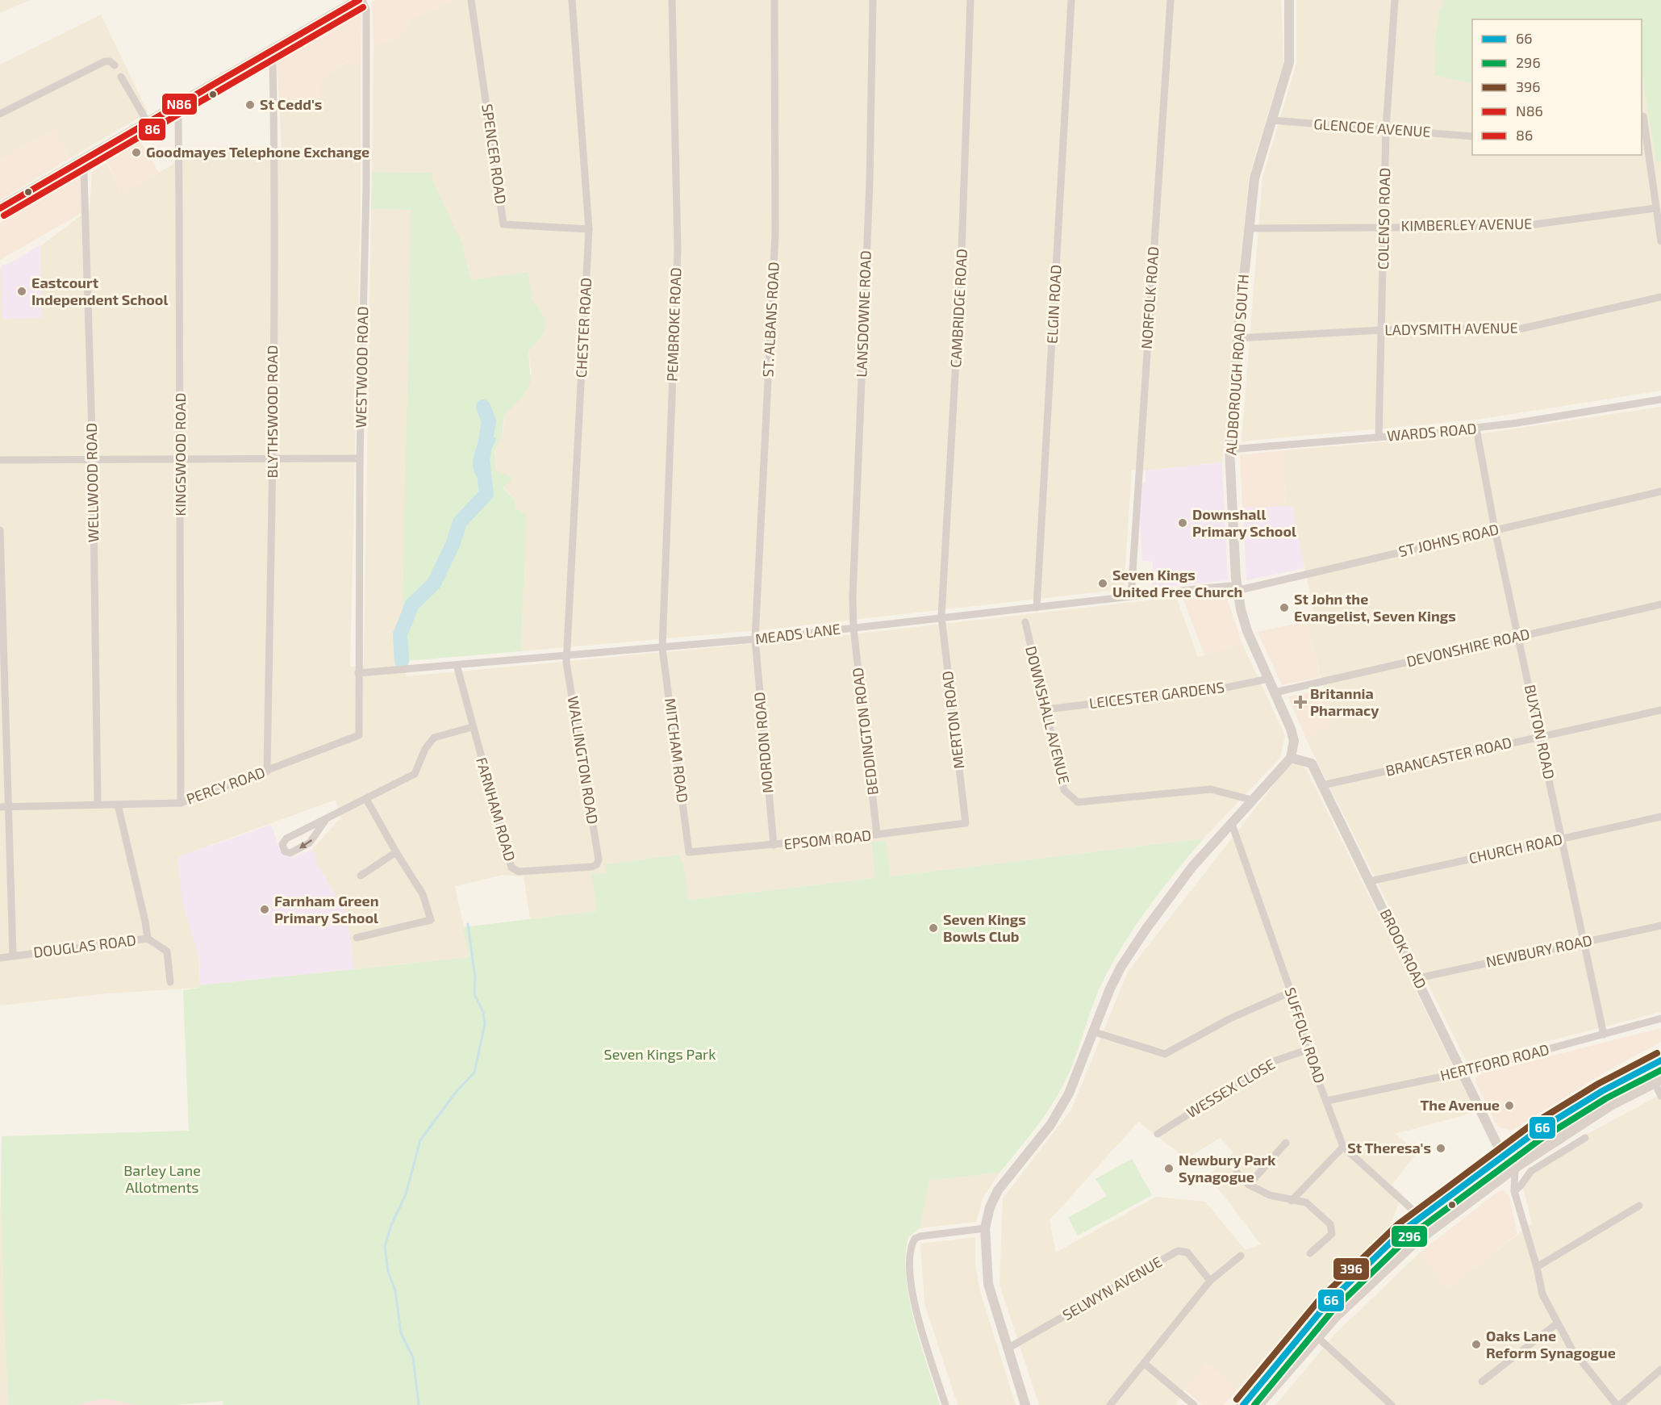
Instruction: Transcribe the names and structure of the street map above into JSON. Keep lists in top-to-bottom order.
{
  "streets": {
    "street": [
      "GLENCOE AVENUE",
      "SPENCER ROAD",
      "COLENSO ROAD",
      "KIMBERLEY AVENUE",
      "NORFOLK ROAD",
      "ELGIN ROAD",
      "CAMBRIDGE ROAD",
      "LANSDOWNE ROAD",
      "ST. ALBANS ROAD",
      "PEMBROKE ROAD",
      "CHESTER ROAD",
      "LADYSMITH AVENUE",
      "ALDBOROUGH ROAD SOUTH",
      "WESTWOOD ROAD",
      "BLYTHSWOOD ROAD",
      "WARDS ROAD",
      "KINGSWOOD ROAD",
      "WELLWOOD ROAD",
      "ST JOHNS ROAD",
      "MEADS LANE",
      "DEVONSHIRE ROAD",
      "LEICESTER GARDENS",
      "DOWNSHALL AVENUE",
      "MERTON ROAD",
      "BEDDINGTON ROAD",
      "BUXTON ROAD",
      "MORDON ROAD",
      "MITCHAM ROAD",
      "BRANCASTER ROAD",
      "WALLINGTON ROAD",
      "PERCY ROAD",
      "FARNHAM ROAD",
      "EPSOM ROAD",
      "CHURCH ROAD",
      "DOUGLAS ROAD",
      "BROOK ROAD",
      "NEWBURY ROAD",
      "SUFFOLK ROAD",
      "HERTFORD ROAD",
      "WESSEX CLOSE",
      "SELWYN AVENUE"
    ]
  },
  "crossings": [
    ["GLENCOE AVENUE", "COLENSO ROAD"],
    ["GLENCOE AVENUE", "ALDBOROUGH ROAD SOUTH"],
    ["SPENCER ROAD", "CHESTER ROAD"],
    ["COLENSO ROAD", "KIMBERLEY AVENUE"],
    ["COLENSO ROAD", "LADYSMITH AVENUE"],
    ["COLENSO ROAD", "WARDS ROAD"],
    ["KIMBERLEY AVENUE", "ALDBOROUGH ROAD SOUTH"],
    ["NORFOLK ROAD", "MEADS LANE"],
    ["ELGIN ROAD", "MEADS LANE"],
    ["CAMBRIDGE ROAD", "MEADS LANE"],
    ["CAMBRIDGE ROAD", "MERTON ROAD"],
    ["LANSDOWNE ROAD", "MEADS LANE"],
    ["LANSDOWNE ROAD", "BEDDINGTON ROAD"],
    ["ST. ALBANS ROAD", "MEADS LANE"],
    ["ST. ALBANS ROAD", "MORDON ROAD"],
    ["PEMBROKE ROAD", "MEADS LANE"],
    ["PEMBROKE ROAD", "MITCHAM ROAD"],
    ["CHESTER ROAD", "MEADS LANE"],
    ["CHESTER ROAD", "WALLINGTON ROAD"],
    ["LADYSMITH AVENUE", "ALDBOROUGH ROAD SOUTH"],
    ["ALDBOROUGH ROAD SOUTH", "WARDS ROAD"],
    ["ALDBOROUGH ROAD SOUTH", "ST JOHNS ROAD"],
    ["ALDBOROUGH ROAD SOUTH", "MEADS LANE"],
    ["ALDBOROUGH ROAD SOUTH", "DEVONSHIRE ROAD"],
    ["ALDBOROUGH ROAD SOUTH", "LEICESTER GARDENS"],
    ["ALDBOROUGH ROAD SOUTH", "BROOK ROAD"],
    ["WESTWOOD ROAD", "MEADS LANE"],
    ["WESTWOOD ROAD", "PERCY ROAD"],
    ["BLYTHSWOOD ROAD", "PERCY ROAD"],
    ["WARDS ROAD", "BUXTON ROAD"],
    ["KINGSWOOD ROAD", "PERCY ROAD"],
    ["WELLWOOD ROAD", "PERCY ROAD"],
    ["ST JOHNS ROAD", "MEADS LANE"],
    ["ST JOHNS ROAD", "BUXTON ROAD"],
    ["MEADS LANE", "MERTON ROAD"],
    ["MEADS LANE", "BEDDINGTON ROAD"],
    ["MEADS LANE", "MORDON ROAD"],
    ["MEADS LANE", "MITCHAM ROAD"],
    ["MEADS LANE", "WALLINGTON ROAD"],
    ["MEADS LANE", "FARNHAM ROAD"],
    ["DEVONSHIRE ROAD", "BUXTON ROAD"],
    ["LEICESTER GARDENS", "DOWNSHALL AVENUE"],
    ["MERTON ROAD", "EPSOM ROAD"],
    ["BEDDINGTON ROAD", "EPSOM ROAD"],
    ["BUXTON ROAD", "BRANCASTER ROAD"],
    ["BUXTON ROAD", "CHURCH ROAD"],
    ["BUXTON ROAD", "NEWBURY ROAD"],
    ["BUXTON ROAD", "HERTFORD ROAD"],
    ["MORDON ROAD", "EPSOM ROAD"],
    ["MITCHAM ROAD", "EPSOM ROAD"],
    ["BRANCASTER ROAD", "BROOK ROAD"],
    ["WALLINGTON ROAD", "FARNHAM ROAD"],
    ["PERCY ROAD", "DOUGLAS ROAD"],
    ["CHURCH ROAD", "BROOK ROAD"],
    ["BROOK ROAD", "NEWBURY ROAD"],
    ["BROOK ROAD", "HERTFORD ROAD"],
    ["SUFFOLK ROAD", "HERTFORD ROAD"],
    ["SUFFOLK ROAD", "WESSEX CLOSE"]
  ],
  "parks": ["Seven Kings Park", "Barley Lane Allotments"],
  "places": {
    "other": [
      "St Cedd's",
      "Goodmayes Telephone Exchange",
      "Eastcourt Independent School",
      "Downshall Primary School",
      "Seven Kings United Free Church",
      "St John the Evangelist, Seven Kings",
      "Farnham Green Primary School",
      "Seven Kings Bowls Club",
      "The Avenue",
      "St Theresa's",
      "Newbury Park Synagogue",
      "Oaks Lane Reform Synagogue"
    ],
    "health": ["Britannia Pharmacy"]
  },
  "lines": [
    "transit line N86",
    "transit line 86",
    "transit line 396",
    "transit line 66",
    "transit line 296"
  ],
  "legend": [
    "66",
    "296",
    "396",
    "N86",
    "86"
  ]
}
